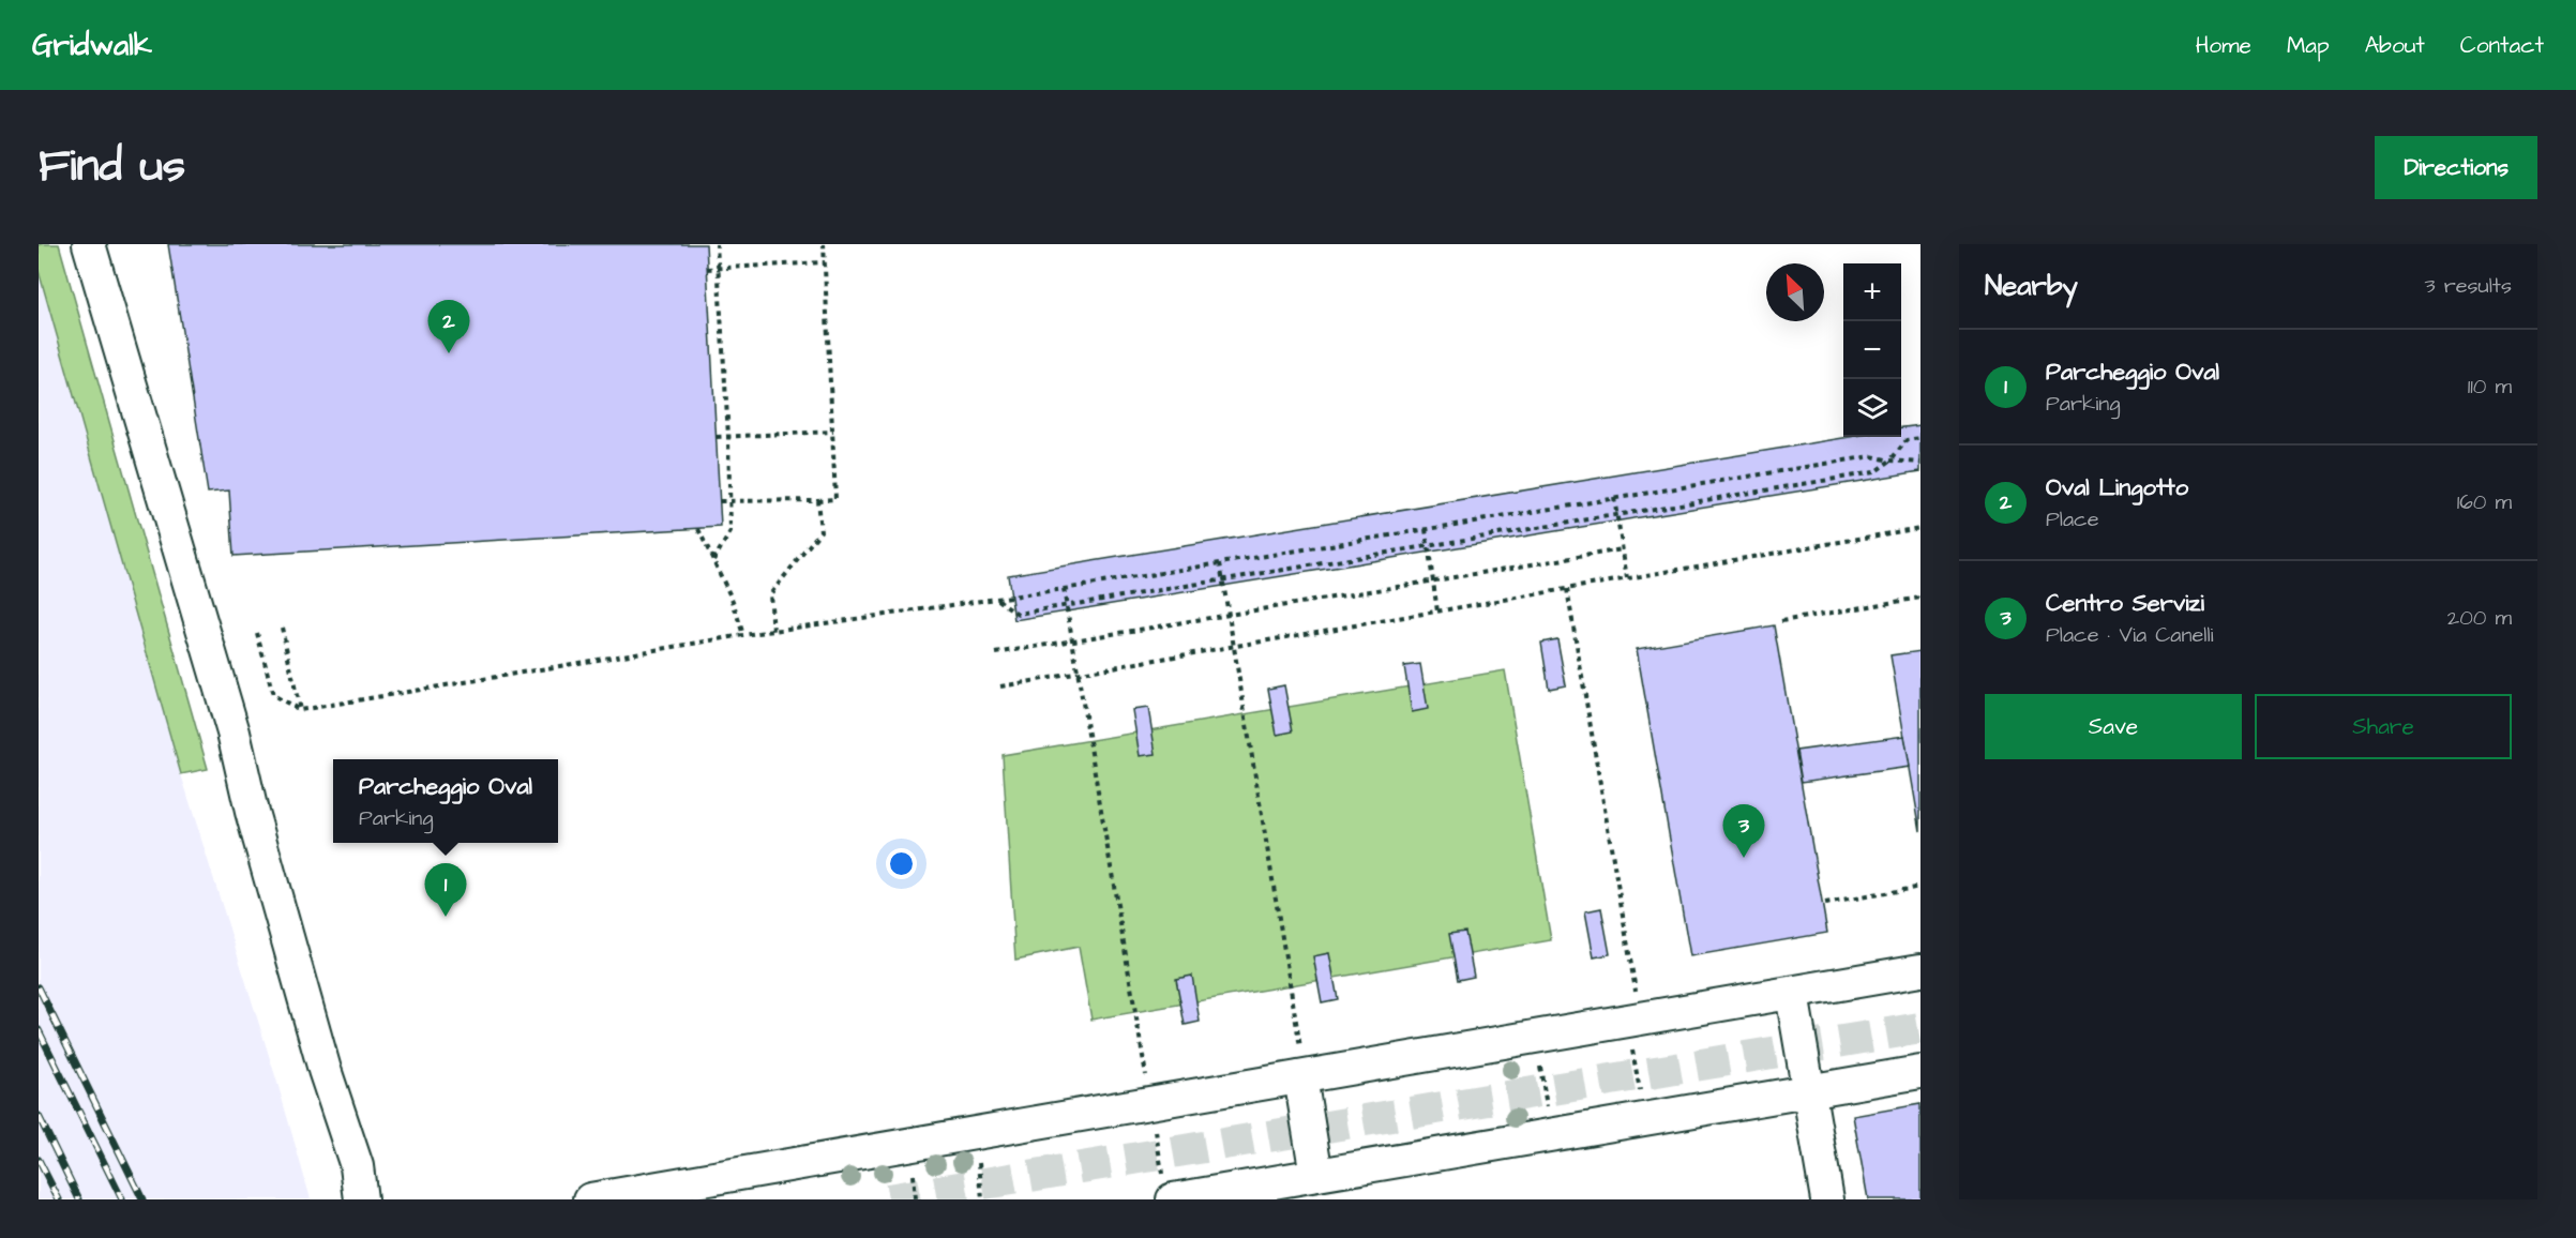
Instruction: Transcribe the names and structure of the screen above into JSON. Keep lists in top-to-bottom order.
{
  "north": "top left",
  "page": {
    "header": "Gridwalk",
    "nav": [
      "Home",
      "Map",
      "About",
      "Contact"
    ],
    "title": "Find us",
    "buttons": [
      "Directions",
      ["Save", "Share"]
    ],
    "heading": ["Nearby", "3 results"],
    "map_buttons": ["+", "−"],
    "pins": ["2", "3", "1"],
    "list": [
      {
        "mark": "1",
        "name": "Parcheggio Oval",
        "note": "Parking",
        "value": "110 m"
      },
      {
        "mark": "2",
        "name": "Oval Lingotto",
        "note": "Place",
        "value": "160 m"
      },
      {
        "mark": "3",
        "name": "Centro Servizi",
        "note": "Place · Via Canelli",
        "value": "200 m"
      }
    ],
    "popup": ["Parcheggio Oval", "Parking"]
  }
}
